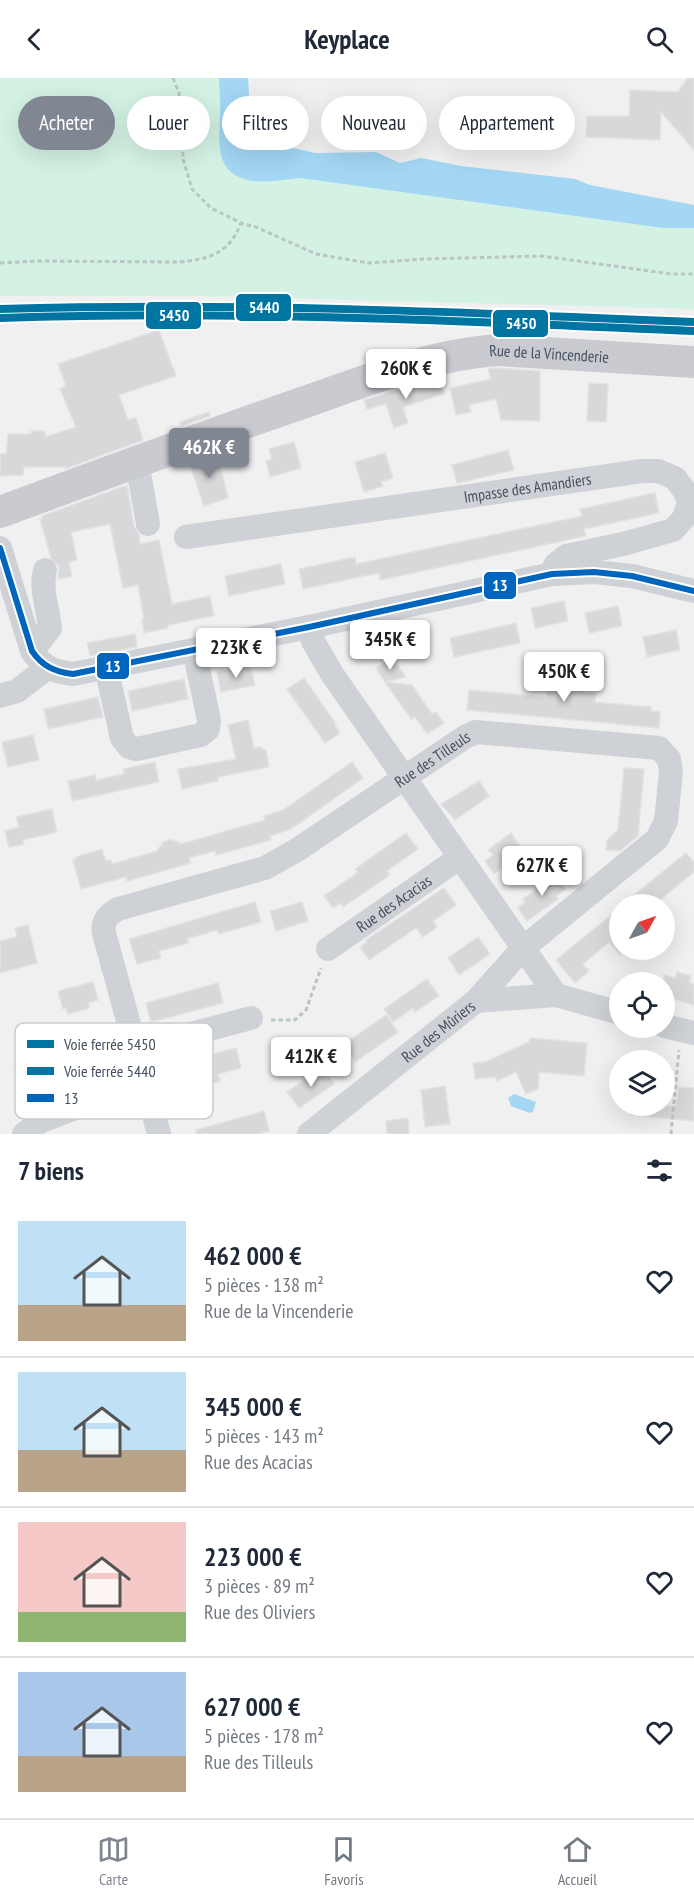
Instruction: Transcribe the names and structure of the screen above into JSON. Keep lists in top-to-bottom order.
{
  "streets": {
    "main road": ["Rue de la Vincenderie"],
    "street": [
      "Impasse des Amandiers",
      "Rue des Tilleuls",
      "Rue des Acacias",
      "Rue des Mûriers"
    ]
  },
  "crossings": [
    ["Rue des Tilleuls", "Rue des Mûriers"]
  ],
  "lines": ["rail line 5440", "rail line 5450", "transit line 13"],
  "legend": ["Voie ferrée 5450", "Voie ferrée 5440", "13"],
  "north": "top right",
  "page": {
    "header": "Keyplace",
    "chip": [
      "Acheter",
      "Louer",
      "Filtres",
      "Nouveau",
      "Appartement"
    ],
    "price": [
      "260K €",
      "462K €",
      "345K €",
      "223K €",
      "450K €",
      "627K €",
      "412K €"
    ],
    "heading": "7 biens",
    "list": [
      {
        "name": "462 000 €",
        "note": "5 pièces · 138 m² · Rue de la Vincenderie"
      },
      {
        "name": "345 000 €",
        "note": "5 pièces · 143 m² · Rue des Acacias"
      },
      {
        "name": "223 000 €",
        "note": "3 pièces · 89 m² · Rue des Oliviers"
      },
      {
        "name": "627 000 €",
        "note": "5 pièces · 178 m² · Rue des Tilleuls"
      }
    ],
    "tabs": ["Carte", "Favoris", "Accueil"]
  }
}
